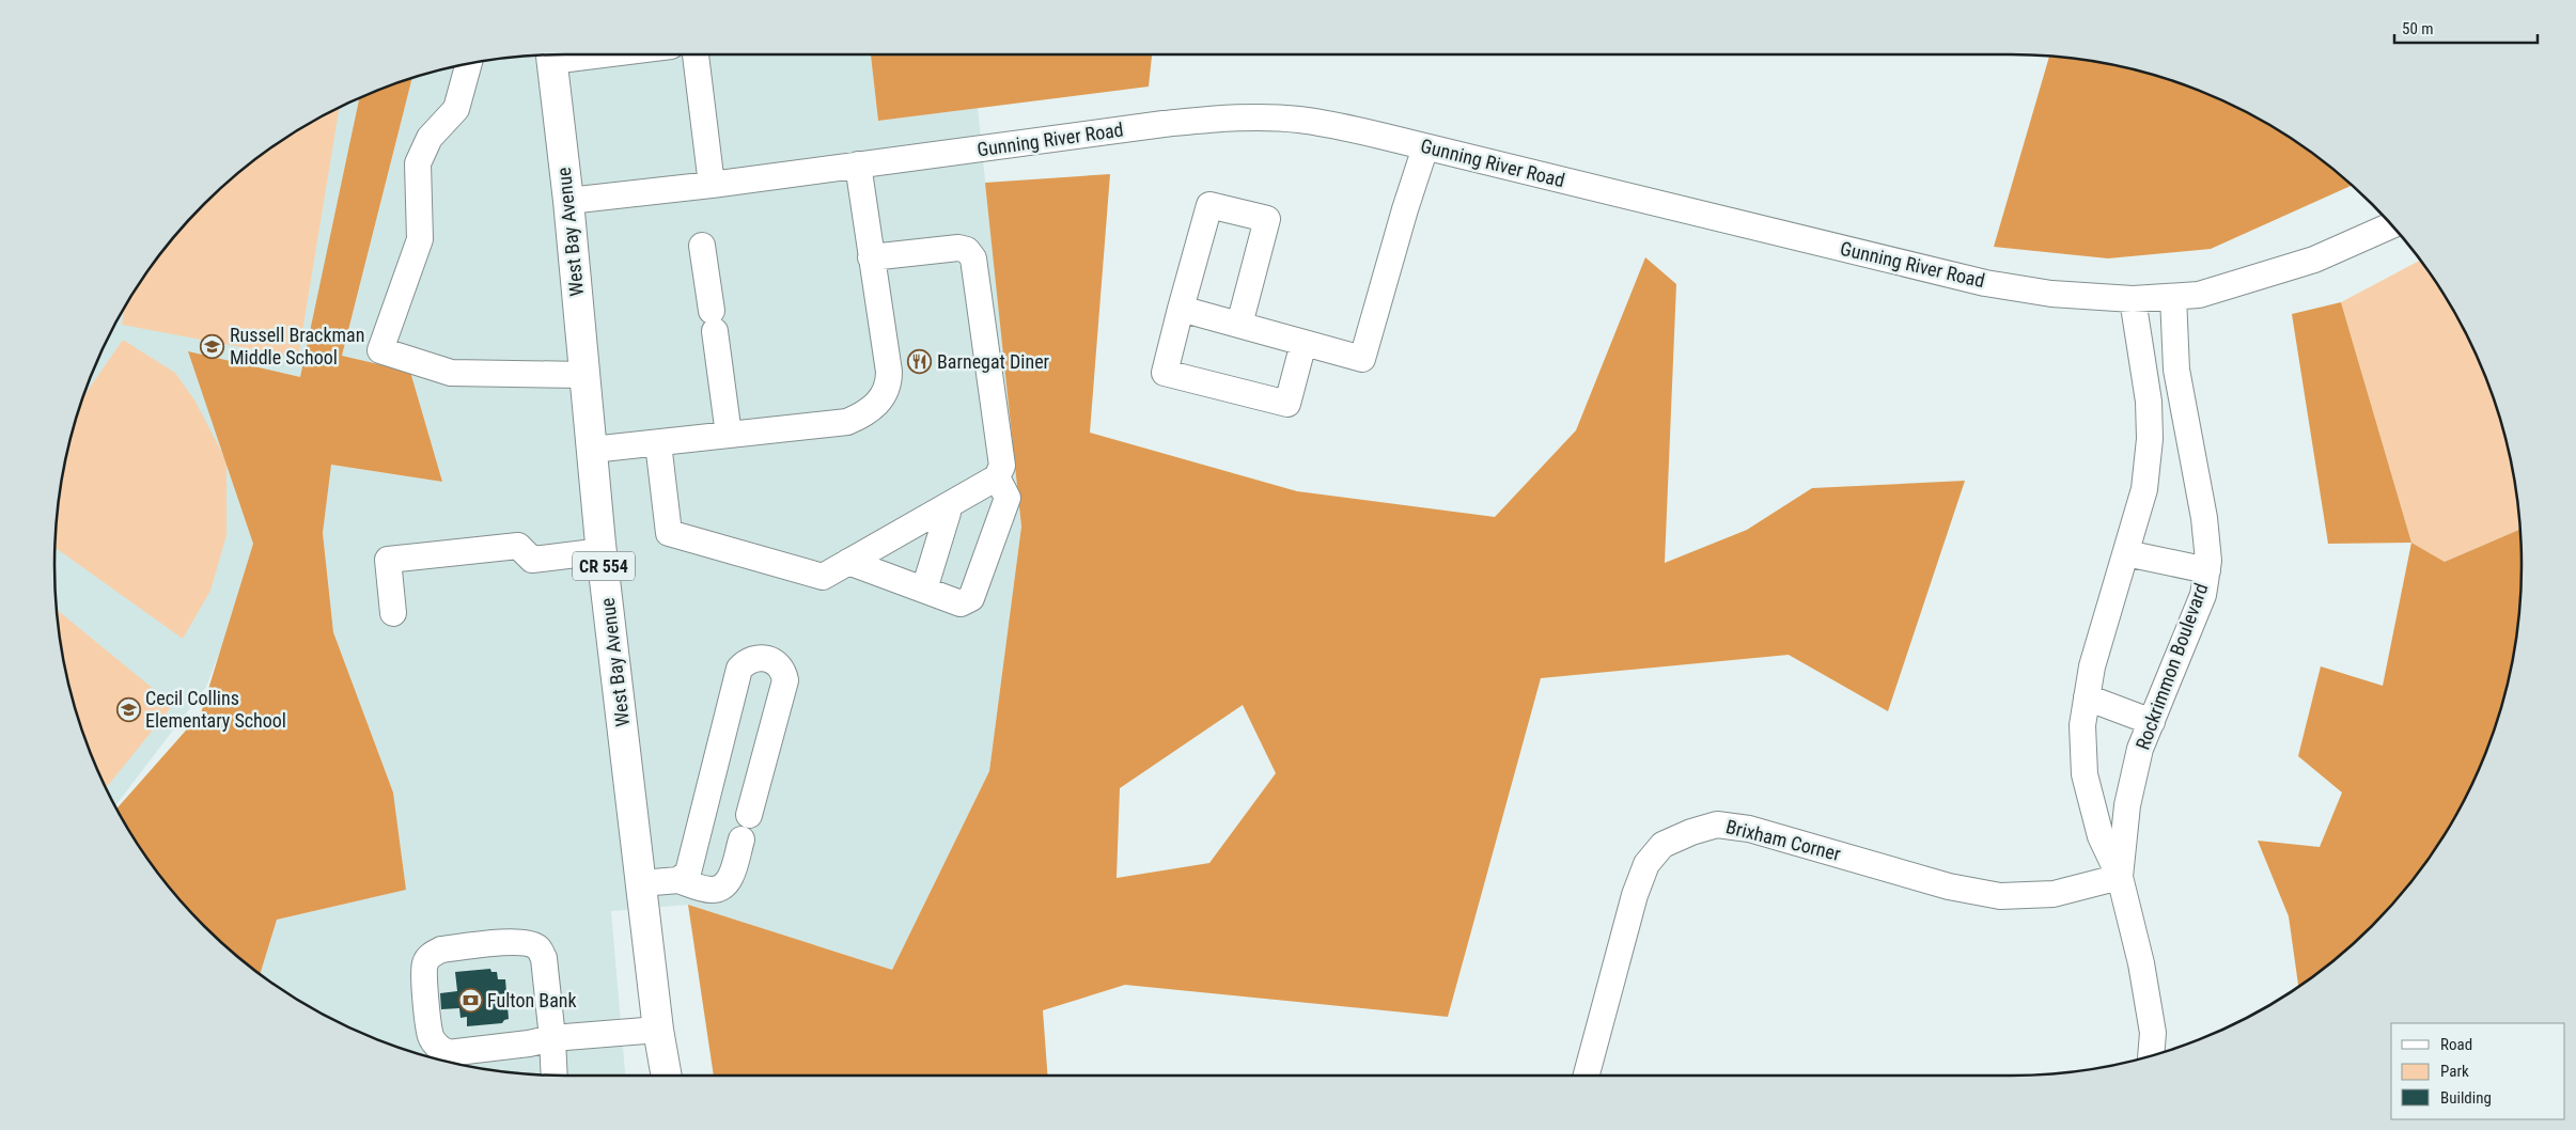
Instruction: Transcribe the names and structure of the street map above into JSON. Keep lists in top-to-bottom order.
{
  "streets": {
    "main road": ["West Bay Avenue", "CR 554"],
    "street": ["Gunning River Road", "Rockrimmon Boulevard", "Brixham Corner"]
  },
  "crossings": [
    ["Gunning River Road", "West Bay Avenue"],
    ["Gunning River Road", "Rockrimmon Boulevard"],
    ["Rockrimmon Boulevard", "Brixham Corner"]
  ],
  "places": {
    "school or university": ["Russell Brackman Middle School", "Cecil Collins Elementary School"],
    "restaurant": ["Barnegat Diner"],
    "bank": ["Fulton Bank"]
  },
  "legend": ["Road", "Park", "Building"],
  "scale_bar": "50 m"
}
